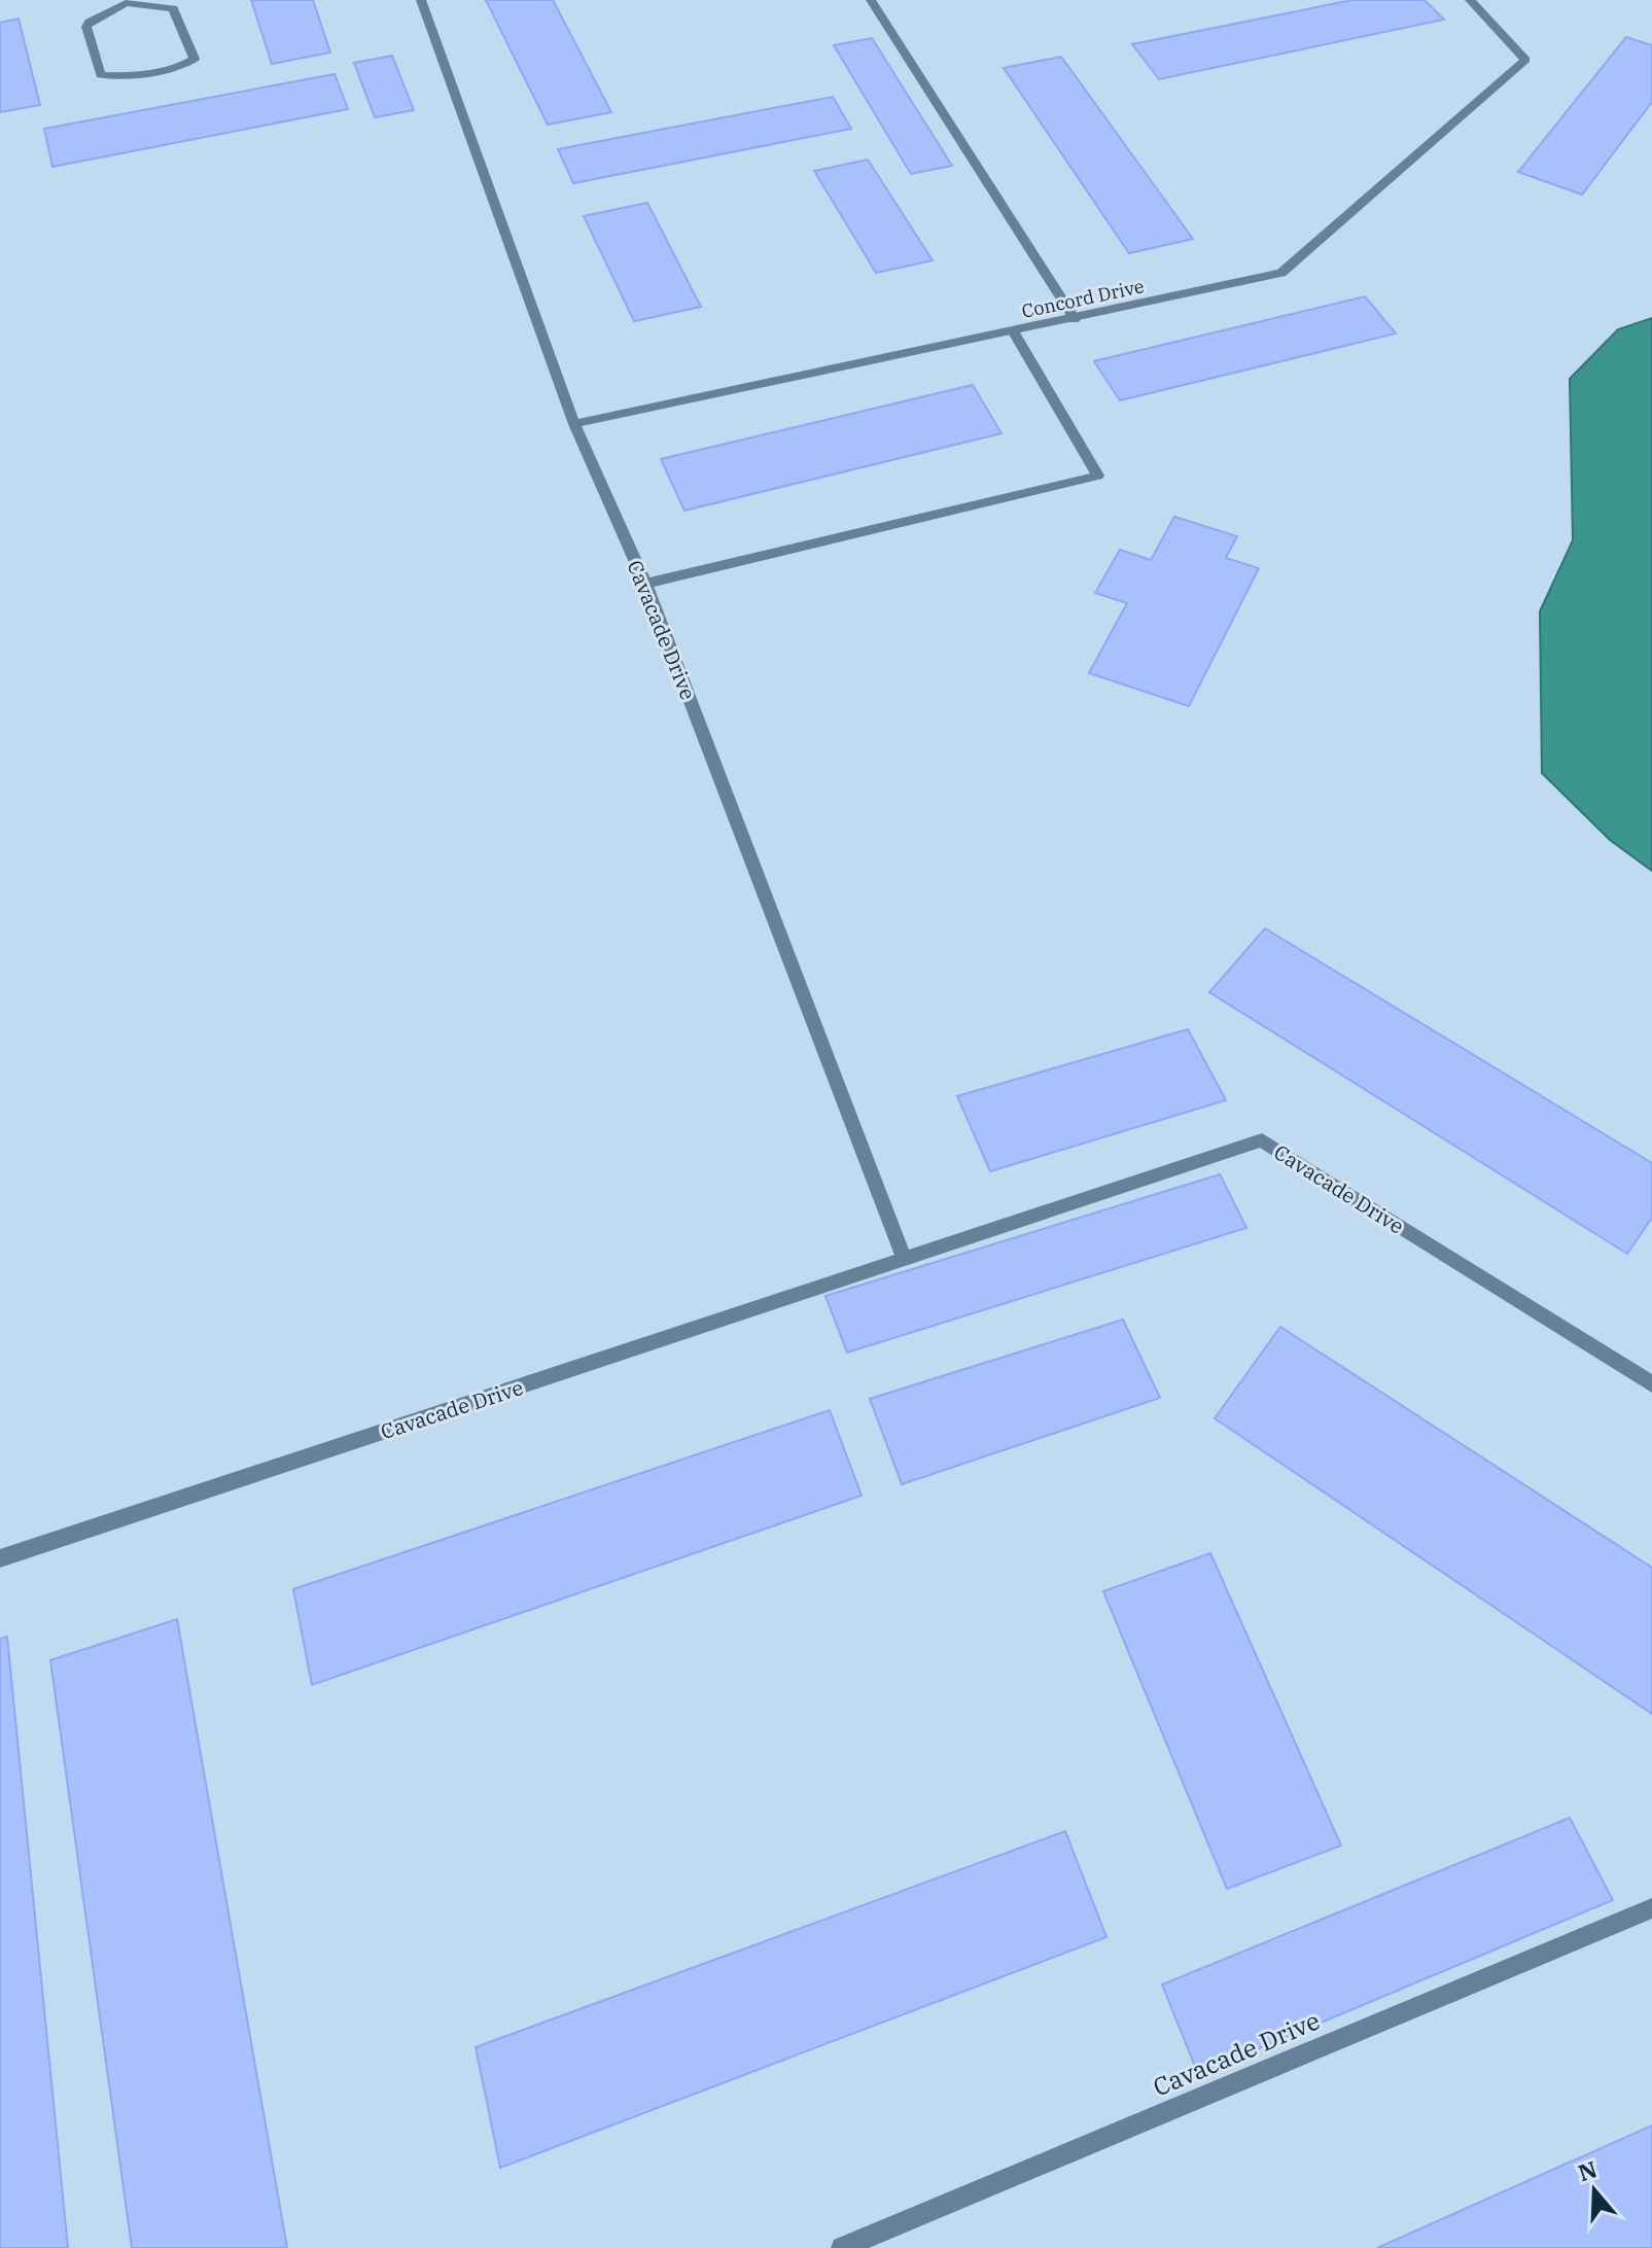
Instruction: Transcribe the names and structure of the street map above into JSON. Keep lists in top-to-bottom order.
{
  "streets": {
    "street": ["Concord Drive", "Cavacade Drive"]
  },
  "crossings": [
    ["Concord Drive", "Cavacade Drive"]
  ],
  "north": "top"
}
